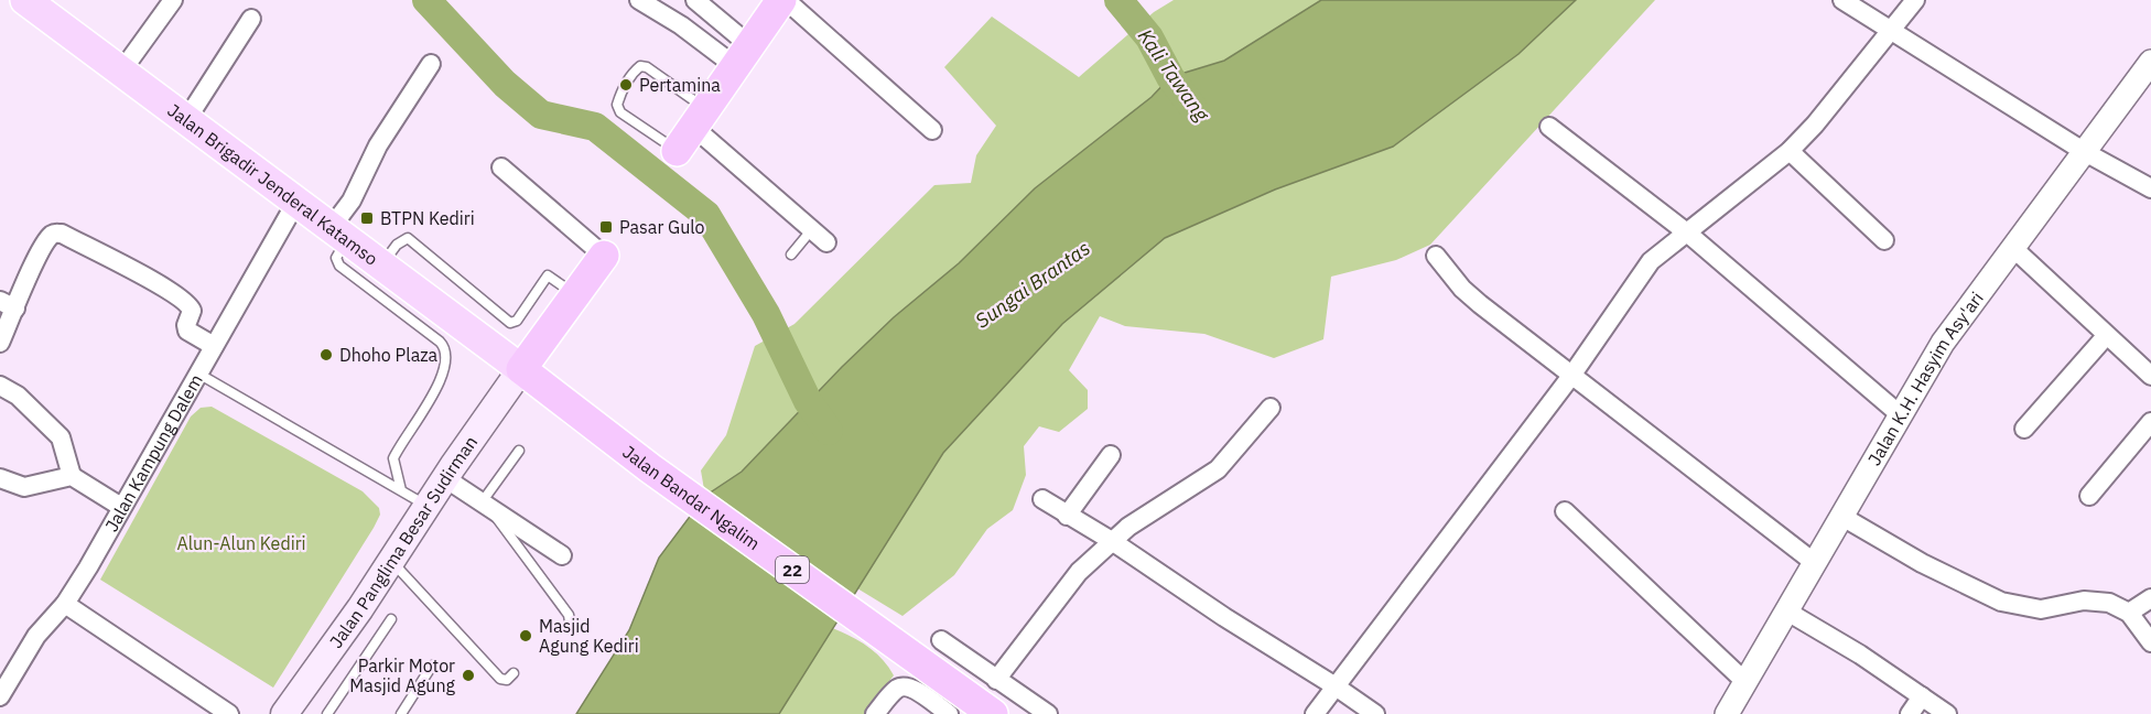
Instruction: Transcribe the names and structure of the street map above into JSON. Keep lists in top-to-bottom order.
{
  "streets": {
    "highway": ["Jalan Bandar Ngalim", "22"],
    "main road": ["Jalan Brigadir Jenderal Katamso", "Jalan Panglima Besar Sudirman"],
    "street": ["Jalan K.H. Hasyim Asy'ari", "Jalan Kampung Dalem"]
  },
  "crossings": [
    ["Jalan Brigadir Jenderal Katamso", "Jalan Kampung Dalem"],
    ["Jalan Brigadir Jenderal Katamso", "Jalan Bandar Ngalim"],
    ["Jalan Brigadir Jenderal Katamso", "Jalan Panglima Besar Sudirman"],
    ["Jalan Bandar Ngalim", "Jalan Panglima Besar Sudirman"]
  ],
  "water": ["Kali Tawang", "Sungai Brantas"],
  "parks": ["Alun-Alun Kediri"],
  "places": {
    "other": [
      "Pertamina",
      "Dhoho Plaza",
      "Masjid Agung Kediri",
      "Parkir Motor Masjid Agung"
    ],
    "transit": ["BTPN Kediri", "Pasar Gulo"]
  }
}
